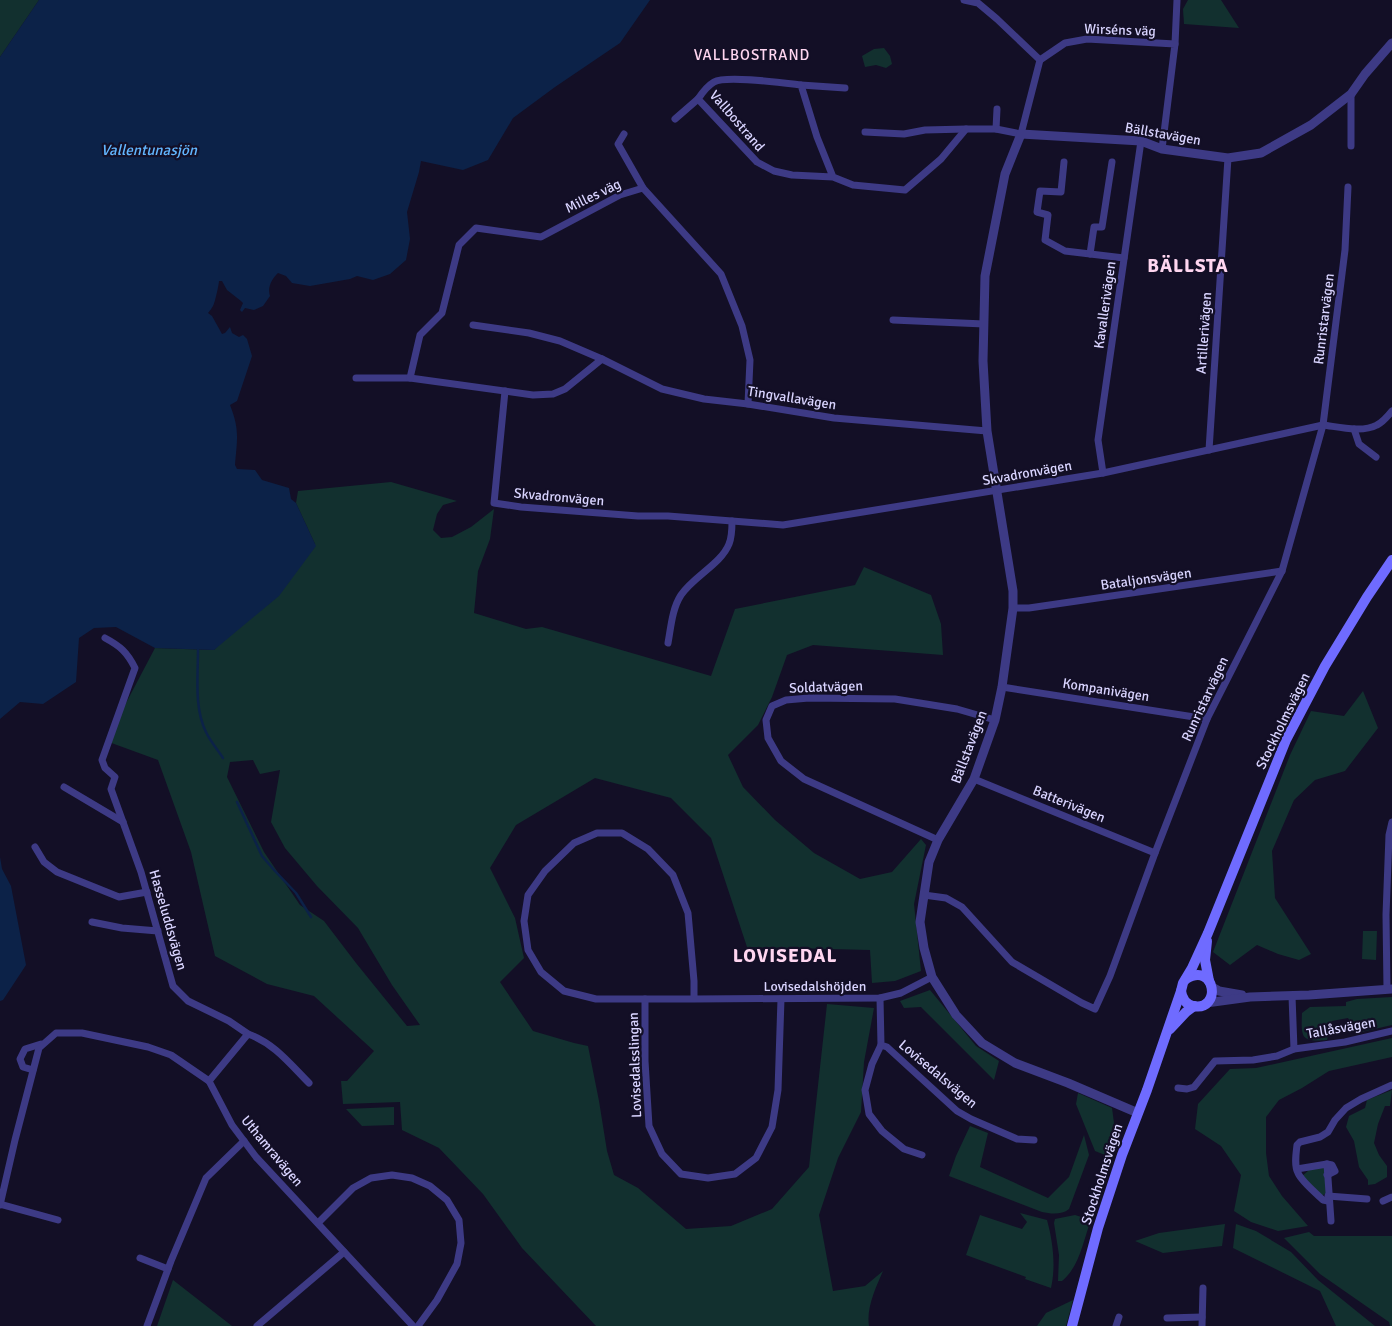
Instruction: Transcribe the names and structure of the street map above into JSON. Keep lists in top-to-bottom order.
{
  "streets": {
    "main road": ["Stockholmsvägen"],
    "street": [
      "Wirséns väg",
      "Vallbostrand",
      "Bällstavägen",
      "Milles väg",
      "Kavallerivägen",
      "Runristarvägen",
      "Artillerivägen",
      "Tingvallavägen",
      "Skvadronvägen",
      "Bataljonsvägen",
      "Soldatvägen",
      "Kompanivägen",
      "Batterivägen",
      "Hasseluddsvägen",
      "Lovisedalshöjden",
      "Tallåsvägen",
      "Lovisedalsslingan",
      "Lovisedalsvägen",
      "Uthamravägen"
    ]
  },
  "crossings": [
    ["Wirséns väg", "Bällstavägen"],
    ["Bällstavägen", "Kavallerivägen"],
    ["Bällstavägen", "Runristarvägen"],
    ["Bällstavägen", "Artillerivägen"],
    ["Bällstavägen", "Tingvallavägen"],
    ["Bällstavägen", "Skvadronvägen"],
    ["Bällstavägen", "Bataljonsvägen"],
    ["Bällstavägen", "Soldatvägen"],
    ["Bällstavägen", "Kompanivägen"],
    ["Bällstavägen", "Stockholmsvägen"],
    ["Bällstavägen", "Batterivägen"],
    ["Bällstavägen", "Lovisedalshöjden"],
    ["Milles väg", "Tingvallavägen"],
    ["Kavallerivägen", "Skvadronvägen"],
    ["Runristarvägen", "Skvadronvägen"],
    ["Runristarvägen", "Bataljonsvägen"],
    ["Runristarvägen", "Kompanivägen"],
    ["Runristarvägen", "Batterivägen"],
    ["Artillerivägen", "Skvadronvägen"],
    ["Lovisedalshöjden", "Lovisedalsslingan"],
    ["Lovisedalshöjden", "Lovisedalsvägen"]
  ],
  "districts": ["VALLBOSTRAND", "BÄLLSTA", "LOVISEDAL"],
  "water": ["Vallentunasjön"]
}
